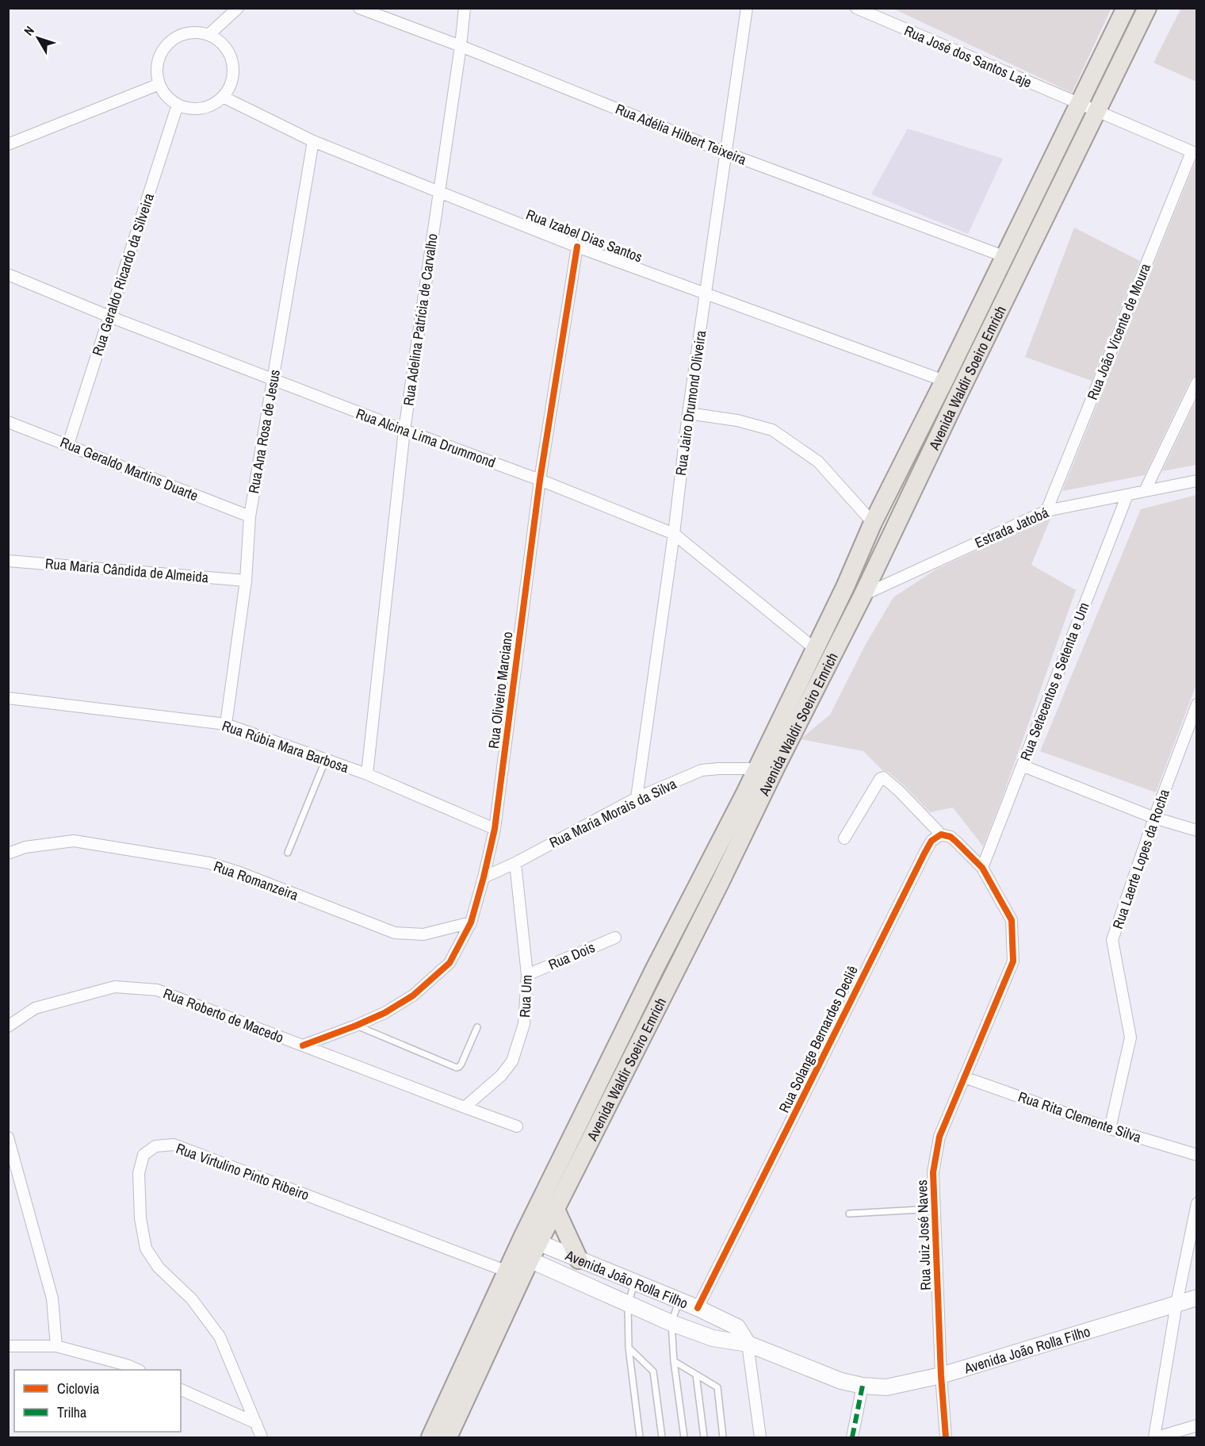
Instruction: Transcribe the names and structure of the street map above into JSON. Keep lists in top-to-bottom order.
{
  "streets": {
    "main road": ["Avenida Waldir Soeiro Emrich"],
    "street": [
      "Rua José dos Santos Laje",
      "Rua Adélia Hilbert Teixeira",
      "Rua Izabel Dias Santos",
      "Rua Geraldo Ricardo da Silveira",
      "Rua Adelina Patrícia de Carvalho",
      "Rua João Vicente de Moura",
      "Rua Jairo Drumond Oliveira",
      "Rua Ana Rosa de Jesus",
      "Rua Alcina Lima Drummond",
      "Rua Geraldo Martins Duarte",
      "Estrada Jatobá",
      "Rua Maria Cândida de Almeida",
      "Rua Setecentos e Setenta e Um",
      "Rua Oliveiro Marciano",
      "Rua Rúbia Mara Barbosa",
      "Rua Maria Morais da Silva",
      "Rua Laerte Lopes da Rocha",
      "Rua Romanzeira",
      "Rua Dois",
      "Rua Um",
      "Rua Roberto de Macedo",
      "Rua Solange Bernardes Decliê",
      "Rua Rita Clemente Silva",
      "Rua Virtulino Pinto Ribeiro",
      "Rua Juiz José Naves",
      "Avenida João Rolla Filho"
    ]
  },
  "crossings": [
    ["Rua José dos Santos Laje", "Rua João Vicente de Moura"],
    ["Rua José dos Santos Laje", "Avenida Waldir Soeiro Emrich"],
    ["Rua Adélia Hilbert Teixeira", "Rua Adelina Patrícia de Carvalho"],
    ["Rua Adélia Hilbert Teixeira", "Avenida Waldir Soeiro Emrich"],
    ["Rua Adélia Hilbert Teixeira", "Rua Jairo Drumond Oliveira"],
    ["Rua Izabel Dias Santos", "Rua Geraldo Ricardo da Silveira"],
    ["Rua Izabel Dias Santos", "Rua Adelina Patrícia de Carvalho"],
    ["Rua Izabel Dias Santos", "Avenida Waldir Soeiro Emrich"],
    ["Rua Izabel Dias Santos", "Rua Jairo Drumond Oliveira"],
    ["Rua Izabel Dias Santos", "Rua Ana Rosa de Jesus"],
    ["Rua Izabel Dias Santos", "Rua Oliveiro Marciano"],
    ["Rua Geraldo Ricardo da Silveira", "Rua Alcina Lima Drummond"],
    ["Rua Geraldo Ricardo da Silveira", "Rua Geraldo Martins Duarte"],
    ["Rua Adelina Patrícia de Carvalho", "Rua Alcina Lima Drummond"],
    ["Rua Adelina Patrícia de Carvalho", "Rua Rúbia Mara Barbosa"],
    ["Rua João Vicente de Moura", "Estrada Jatobá"],
    ["Avenida Waldir Soeiro Emrich", "Rua Alcina Lima Drummond"],
    ["Avenida Waldir Soeiro Emrich", "Estrada Jatobá"],
    ["Avenida Waldir Soeiro Emrich", "Rua Maria Morais da Silva"],
    ["Avenida Waldir Soeiro Emrich", "Rua Virtulino Pinto Ribeiro"],
    ["Avenida Waldir Soeiro Emrich", "Avenida João Rolla Filho"],
    ["Rua Jairo Drumond Oliveira", "Rua Alcina Lima Drummond"],
    ["Rua Jairo Drumond Oliveira", "Rua Maria Morais da Silva"],
    ["Rua Ana Rosa de Jesus", "Rua Alcina Lima Drummond"],
    ["Rua Ana Rosa de Jesus", "Rua Geraldo Martins Duarte"],
    ["Rua Ana Rosa de Jesus", "Rua Maria Cândida de Almeida"],
    ["Rua Ana Rosa de Jesus", "Rua Rúbia Mara Barbosa"],
    ["Rua Alcina Lima Drummond", "Rua Oliveiro Marciano"],
    ["Estrada Jatobá", "Rua Setecentos e Setenta e Um"],
    ["Rua Setecentos e Setenta e Um", "Rua Juiz José Naves"],
    ["Rua Oliveiro Marciano", "Rua Rúbia Mara Barbosa"],
    ["Rua Oliveiro Marciano", "Rua Maria Morais da Silva"],
    ["Rua Oliveiro Marciano", "Rua Romanzeira"],
    ["Rua Oliveiro Marciano", "Rua Roberto de Macedo"],
    ["Rua Maria Morais da Silva", "Rua Um"],
    ["Rua Laerte Lopes da Rocha", "Rua Rita Clemente Silva"],
    ["Rua Dois", "Rua Um"],
    ["Rua Um", "Rua Roberto de Macedo"],
    ["Rua Solange Bernardes Decliê", "Avenida João Rolla Filho"],
    ["Rua Rita Clemente Silva", "Rua Juiz José Naves"],
    ["Rua Juiz José Naves", "Avenida João Rolla Filho"]
  ],
  "legend": ["Ciclovia", "Trilha"],
  "north": "top left"
}
